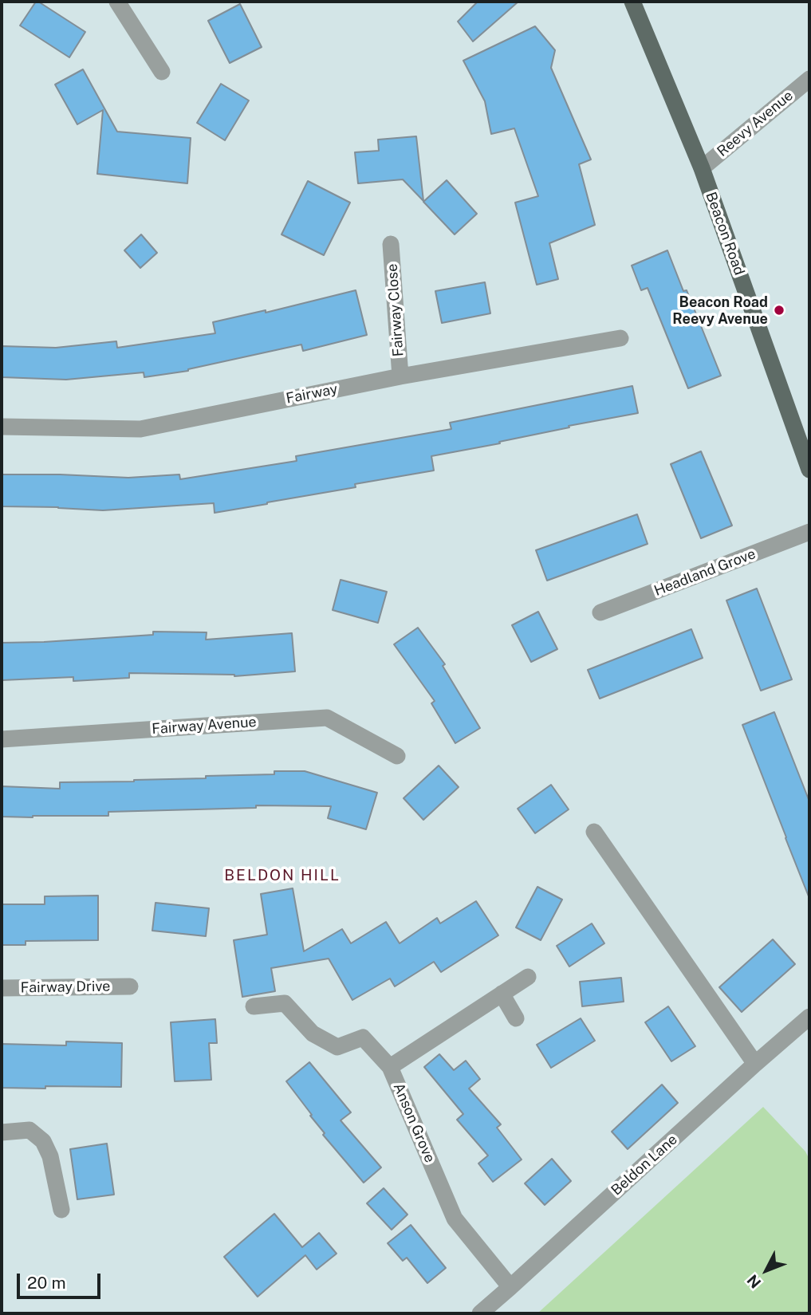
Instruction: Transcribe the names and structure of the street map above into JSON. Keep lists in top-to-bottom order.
{
  "streets": {
    "main road": ["Beacon Road"],
    "street": [
      "Reevy Avenue",
      "Fairway Close",
      "Fairway",
      "Headland Grove",
      "Fairway Avenue",
      "Fairway Drive",
      "Anson Grove",
      "Beldon Lane"
    ]
  },
  "crossings": [
    ["Reevy Avenue", "Beacon Road"],
    ["Fairway Close", "Fairway"],
    ["Anson Grove", "Beldon Lane"]
  ],
  "districts": ["BELDON HILL"],
  "places": ["Beacon Road Reevy Avenue"],
  "scale_bar": "20 m",
  "north": "bottom left"
}
